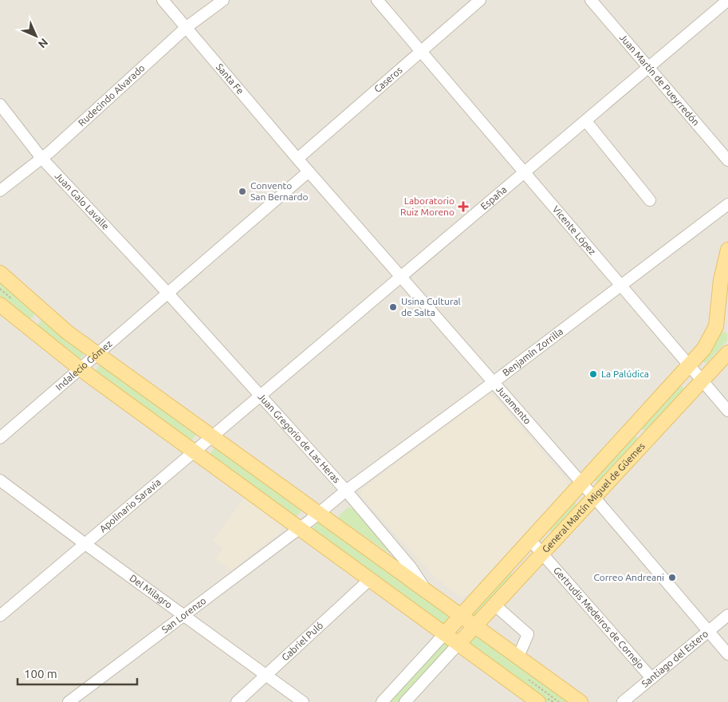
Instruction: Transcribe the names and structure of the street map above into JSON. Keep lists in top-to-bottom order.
{
  "streets": {
    "main road": ["General Martín Miguel de Güemes"],
    "street": [
      "Santa Fe",
      "Caseros",
      "Juan Martín de Pueyrredón",
      "Rudecindo Alvarado",
      "España",
      "Juan Galo Lavalle",
      "Vicente López",
      "Benjamín Zorrilla",
      "Indalecio Gómez",
      "Juramento",
      "Juan Gregorio de Las Heras",
      "Apolinario Saravia",
      "Del Milagro",
      "San Lorenzo",
      "Gertrudis Medeiros de Cornejo",
      "Gabriel Puló",
      "Santiago del Estero"
    ]
  },
  "crossings": [
    ["Santa Fe", "Caseros"],
    ["Santa Fe", "Rudecindo Alvarado"],
    ["Santa Fe", "Juramento"],
    ["Caseros", "Vicente López"],
    ["Caseros", "Juramento"],
    ["Juan Martín de Pueyrredón", "España"],
    ["Rudecindo Alvarado", "Juan Galo Lavalle"],
    ["España", "Vicente López"],
    ["España", "Juramento"],
    ["España", "Juan Gregorio de Las Heras"],
    ["España", "Apolinario Saravia"],
    ["Juan Galo Lavalle", "Indalecio Gómez"],
    ["Juan Galo Lavalle", "Juan Gregorio de Las Heras"],
    ["Vicente López", "Benjamín Zorrilla"],
    ["Vicente López", "General Martín Miguel de Güemes"],
    ["Benjamín Zorrilla", "Juramento"],
    ["Benjamín Zorrilla", "Juan Gregorio de Las Heras"],
    ["Benjamín Zorrilla", "San Lorenzo"],
    ["Indalecio Gómez", "Juan Gregorio de Las Heras"],
    ["Juramento", "General Martín Miguel de Güemes"],
    ["Juramento", "Santiago del Estero"],
    ["Juan Gregorio de Las Heras", "Apolinario Saravia"],
    ["General Martín Miguel de Güemes", "Gertrudis Medeiros de Cornejo"],
    ["Apolinario Saravia", "Del Milagro"],
    ["Del Milagro", "San Lorenzo"],
    ["Del Milagro", "Gabriel Puló"],
    ["Gertrudis Medeiros de Cornejo", "Santiago del Estero"]
  ],
  "places": {
    "other": [
      "Convento San Bernardo",
      "Usina Cultural de Salta",
      "La Palúdica",
      "Correo Andreani"
    ],
    "health": ["Laboratorio Ruiz Moreno"]
  },
  "scale_bar": "100 m",
  "north": "bottom right"
}
